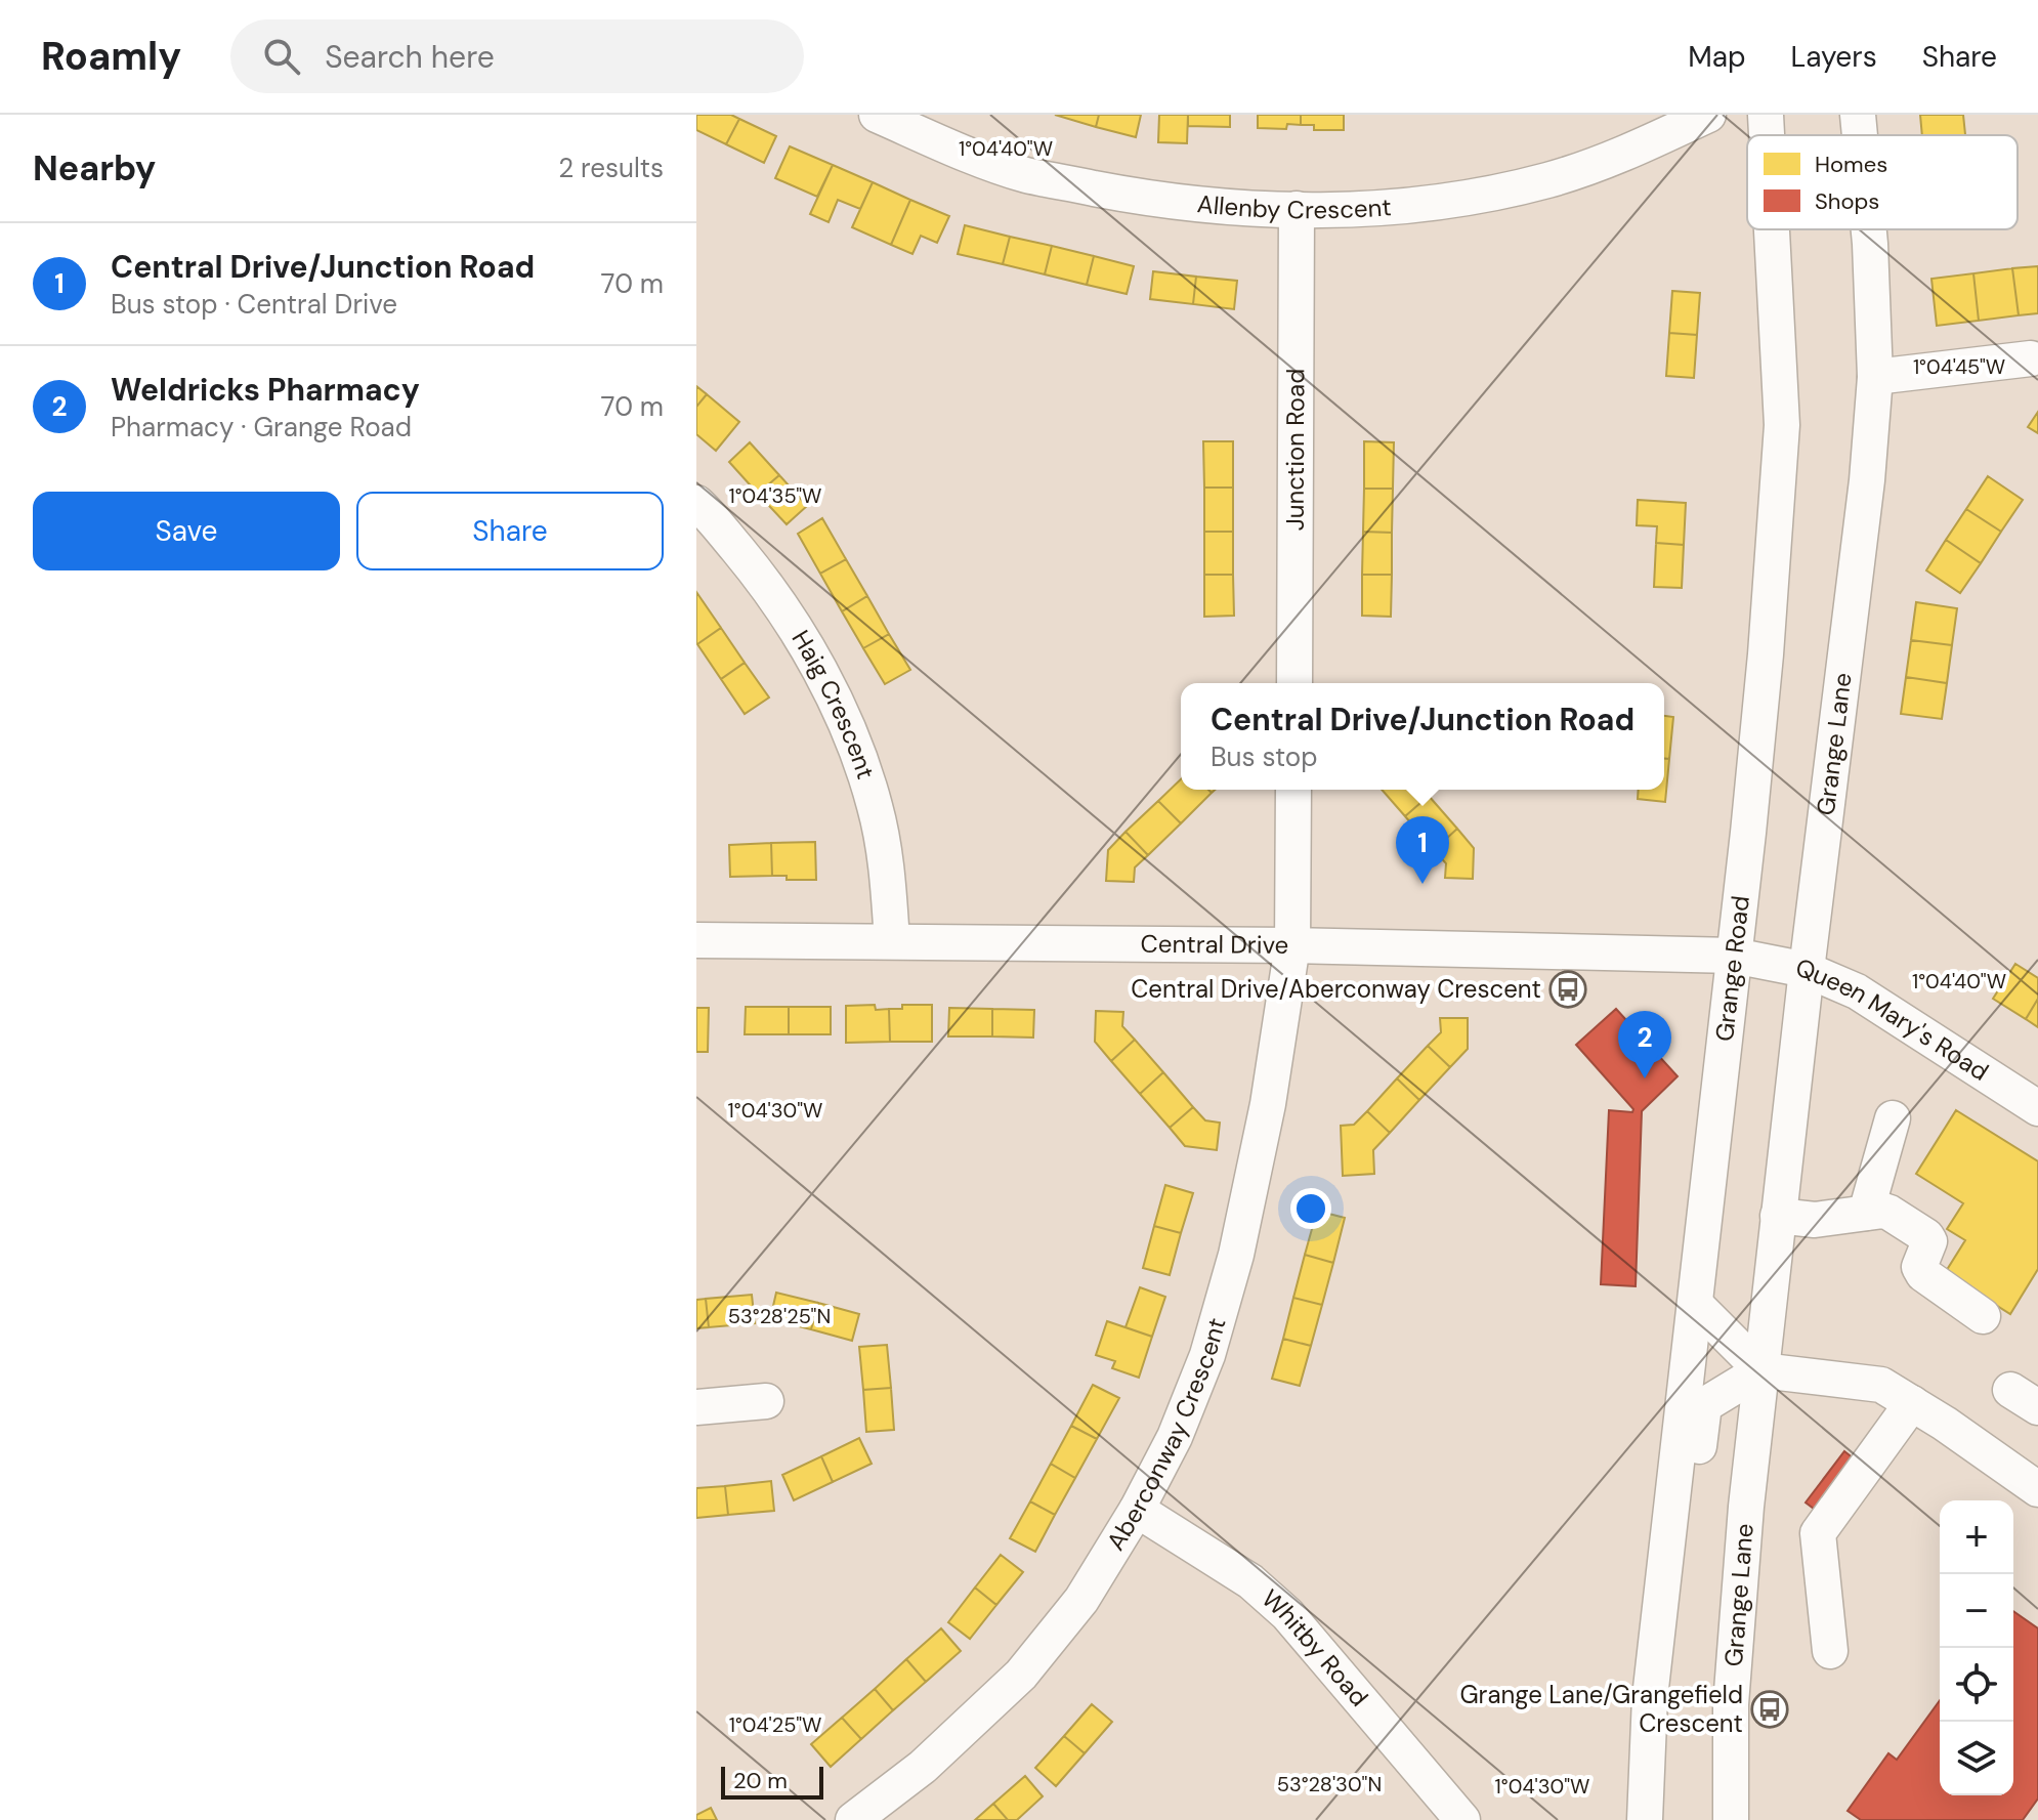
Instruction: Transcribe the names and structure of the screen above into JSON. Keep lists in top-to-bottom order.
{
  "streets": {
    "street": [
      "Allenby Crescent",
      "Junction Road",
      "Haig Crescent",
      "Grange Lane",
      "Central Drive",
      "Grange Road",
      "Queen Mary's Road",
      "Aberconway Crescent",
      "Whitby Road"
    ]
  },
  "crossings": [
    ["Allenby Crescent", "Junction Road"],
    ["Haig Crescent", "Central Drive"],
    ["Grange Lane", "Queen Mary's Road"],
    ["Central Drive", "Grange Road"],
    ["Central Drive", "Queen Mary's Road"],
    ["Central Drive", "Aberconway Crescent"],
    ["Grange Road", "Queen Mary's Road"],
    ["Aberconway Crescent", "Whitby Road"]
  ],
  "places": {
    "bus stop": ["Central Drive/Aberconway Crescent", "Grange Lane/Grangefield Crescent"]
  },
  "legend": ["Homes", "Shops"],
  "scale_bar": "20 m",
  "page": {
    "header": "Roamly",
    "search": "Search here",
    "nav": ["Map", "Layers", "Share"],
    "heading": ["Nearby", "2 results"],
    "list": [
      {
        "mark": "1",
        "name": "Central Drive/Junction Road",
        "note": "Bus stop · Central Drive",
        "value": "70 m"
      },
      {
        "mark": "2",
        "name": "Weldricks Pharmacy",
        "note": "Pharmacy · Grange Road",
        "value": "70 m"
      }
    ],
    "buttons": ["Save", "Share"],
    "popup": ["Central Drive/Junction Road", "Bus stop"],
    "pins": ["1", "2"],
    "map_buttons": ["+", "−"],
    "scale": "20 m"
  },
  "coordinates": [
    "1°04'40\"W",
    "1°04'45\"W",
    "1°04'35\"W",
    "1°04'30\"W",
    "53°28'25\"N",
    "1°04'25\"W",
    "53°28'30\"N"
  ]
}
